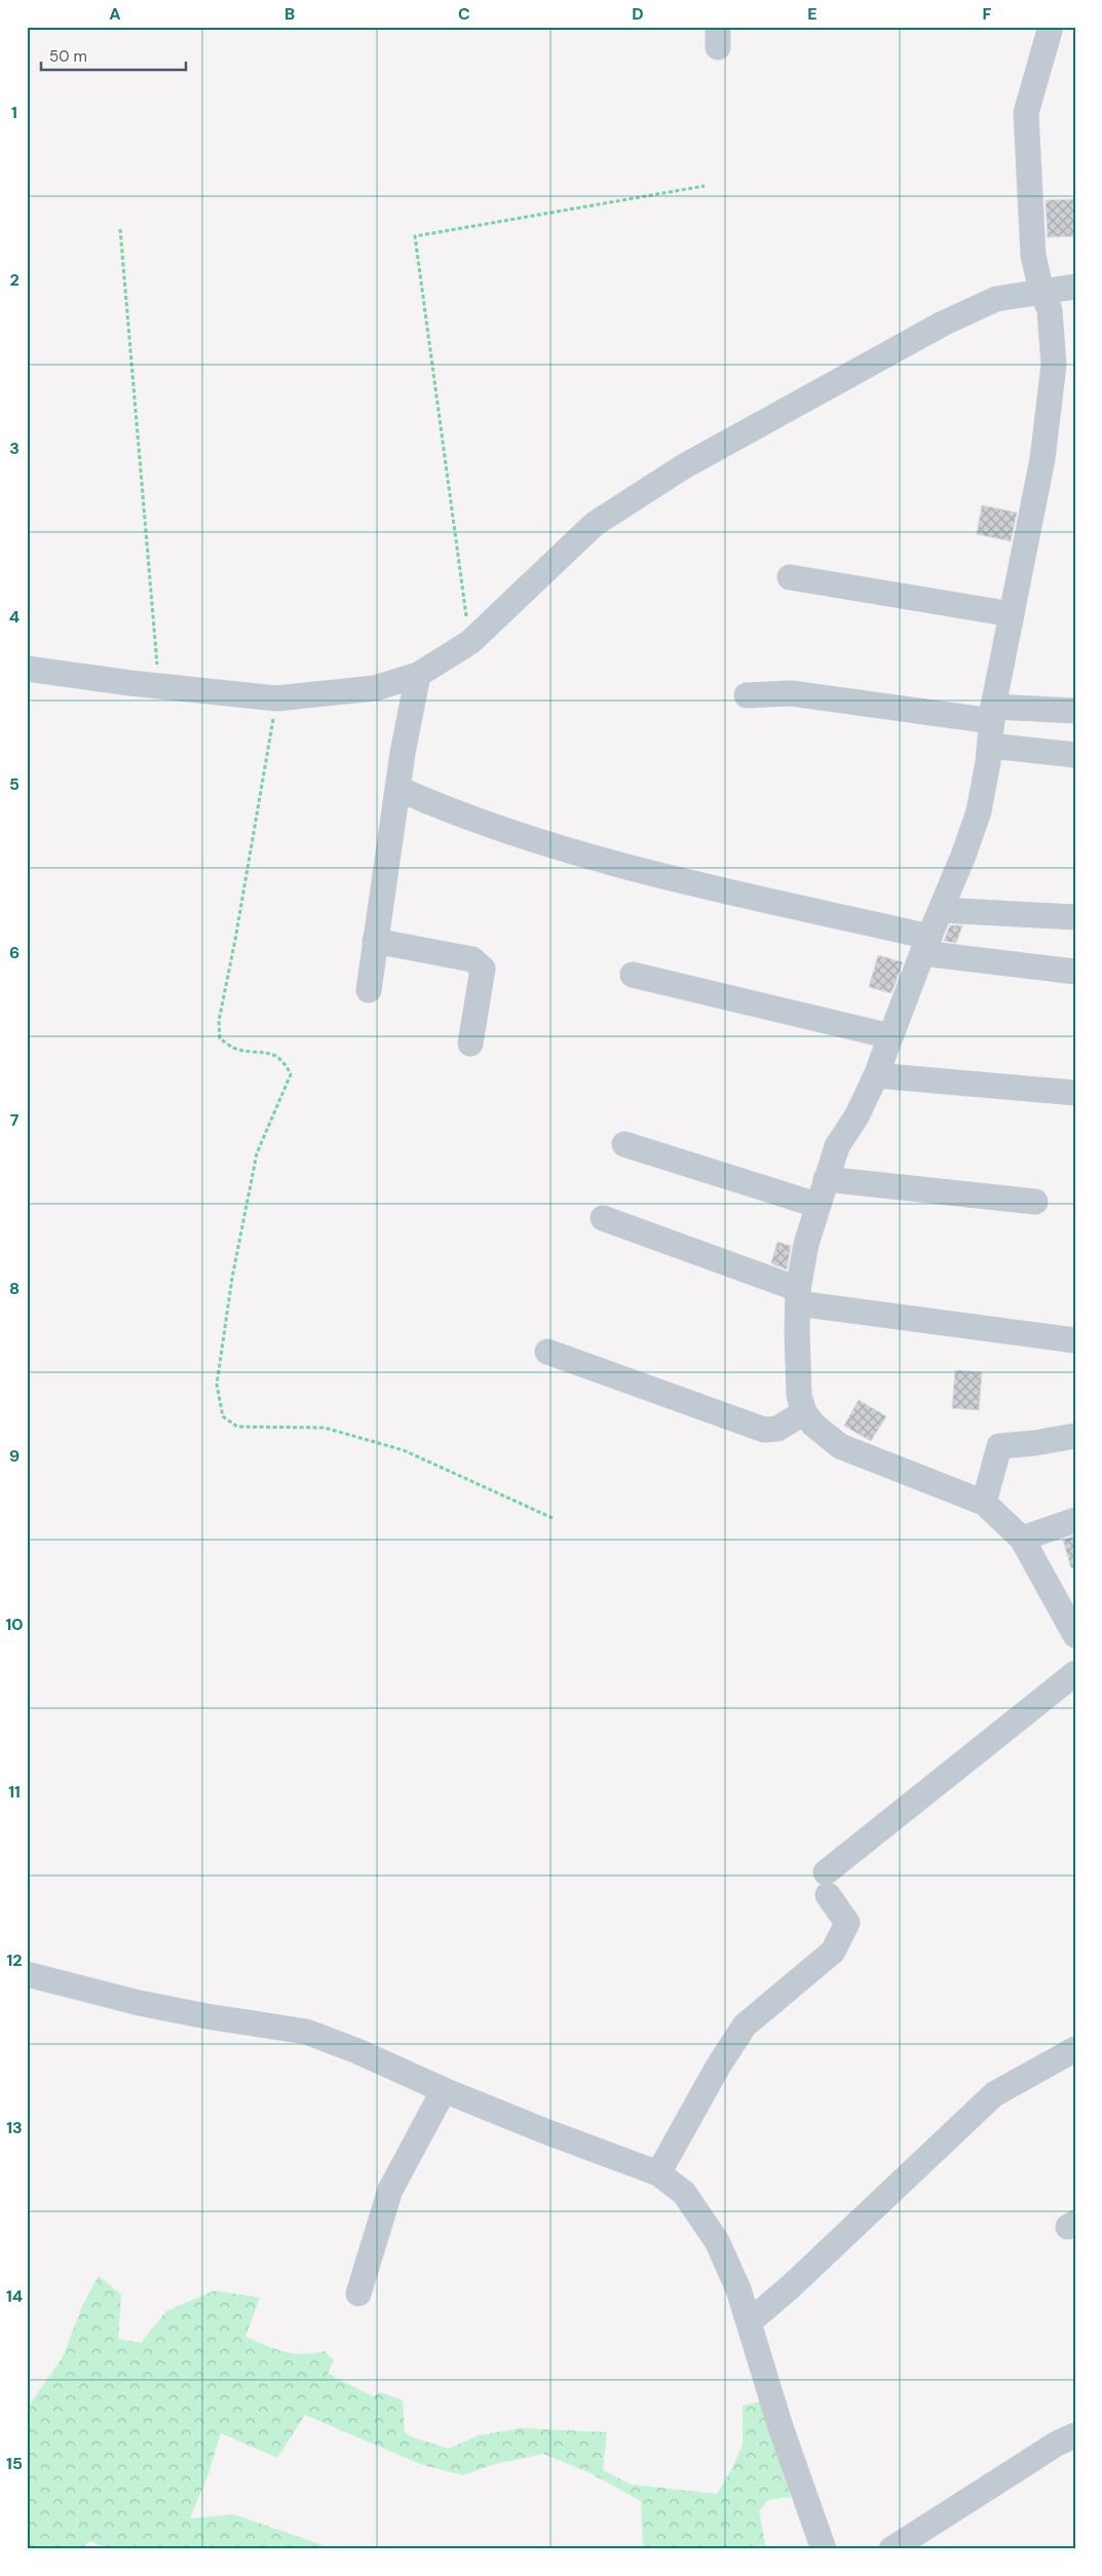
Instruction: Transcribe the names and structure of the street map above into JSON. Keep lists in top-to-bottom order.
{
  "scale_bar": "50 m",
  "grid": {
    "columns": [
      "A",
      "B",
      "C",
      "D",
      "E",
      "F"
    ],
    "rows": [
      "1",
      "2",
      "3",
      "4",
      "5",
      "6",
      "7",
      "8",
      "9",
      "10",
      "11",
      "12",
      "13",
      "14",
      "15"
    ]
  }
}
